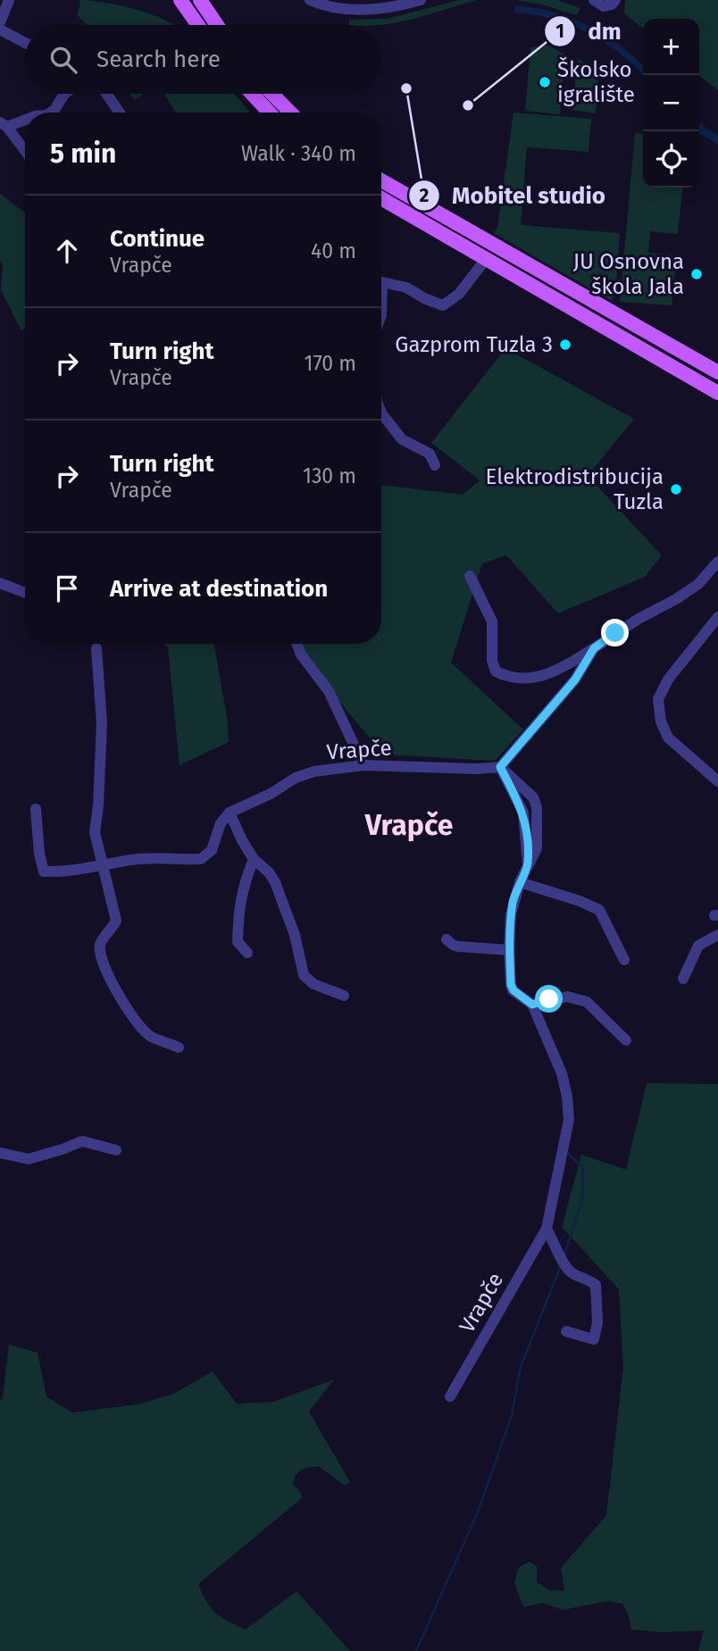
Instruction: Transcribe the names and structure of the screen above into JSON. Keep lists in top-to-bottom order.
{
  "streets": {
    "street": ["Vrapče"]
  },
  "districts": ["Vrapče"],
  "places": [
    "Školsko igralište",
    "Mobitel studio",
    "dm",
    "JU Osnovna škola Jala",
    "Gazprom Tuzla 3",
    "Elektrodistribucija Tuzla"
  ],
  "page": {
    "map_buttons": ["+", "−"],
    "search": "Search here",
    "heading": ["5 min", "Walk · 340 m"],
    "list": [
      ["Continue", "Vrapče", "40 m"],
      ["Turn right", "Vrapče", "170 m"],
      ["Turn right", "Vrapče", "130 m"],
      "Arrive at destination"
    ]
  }
}
